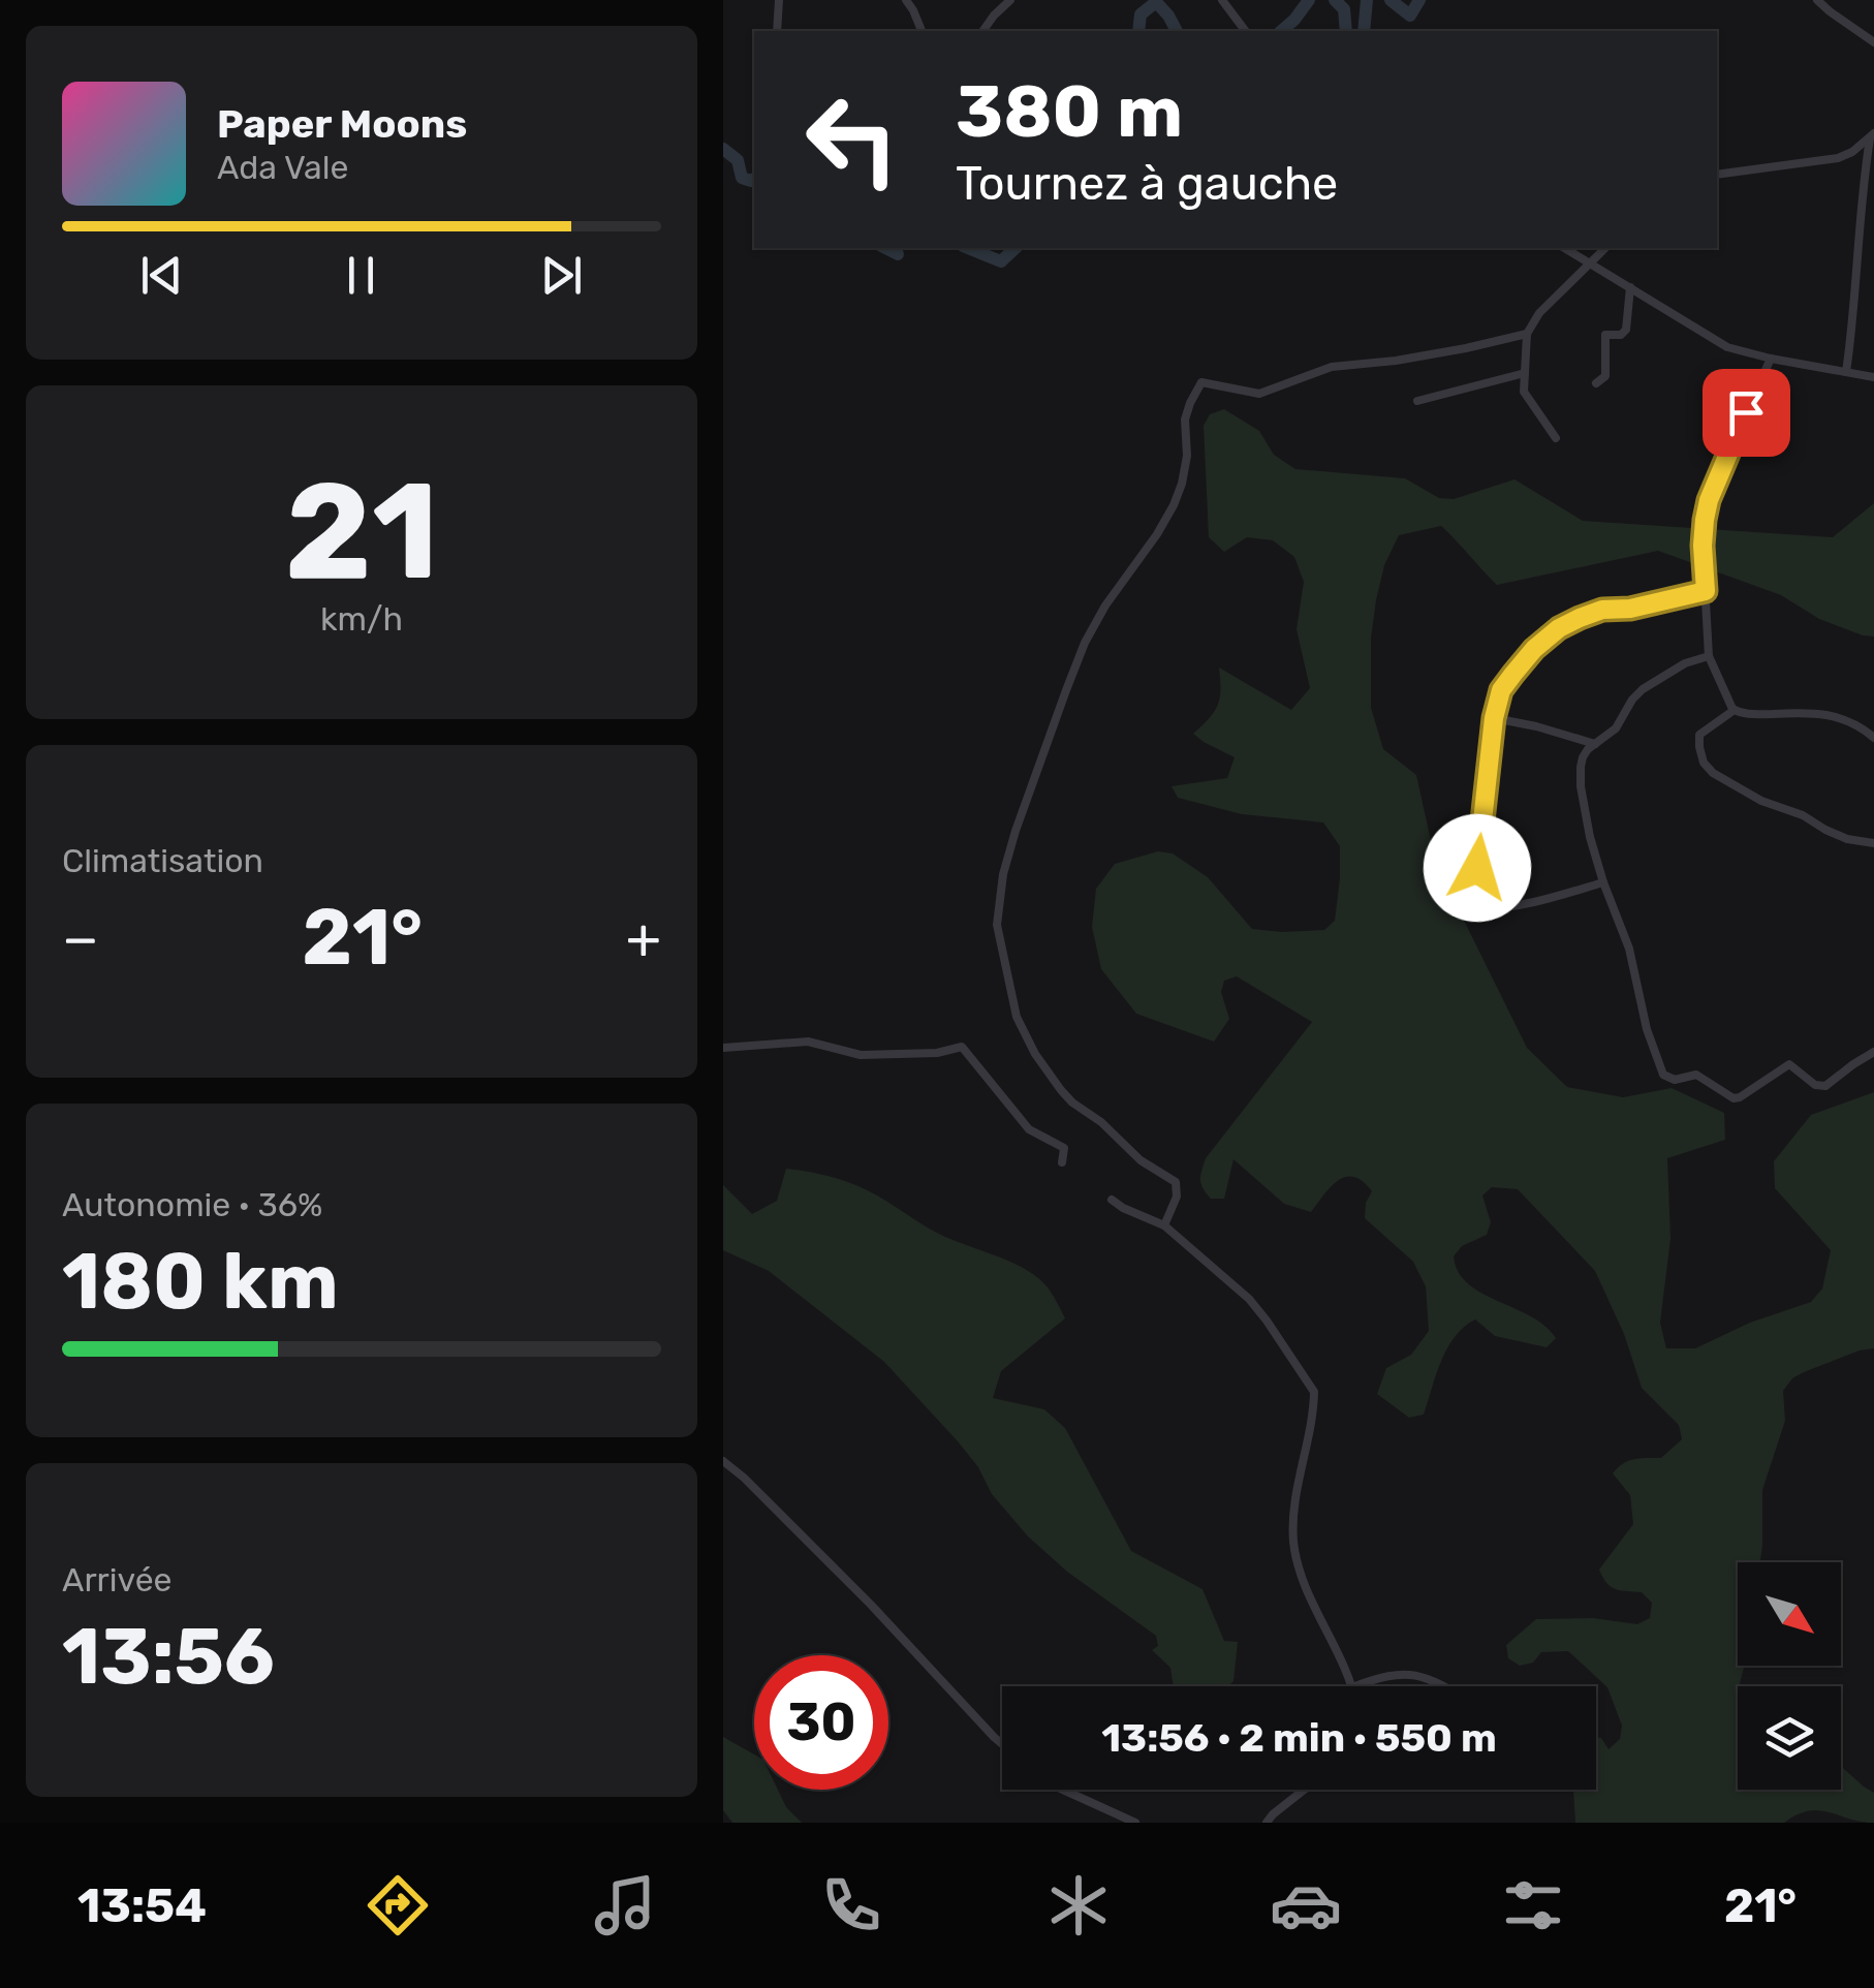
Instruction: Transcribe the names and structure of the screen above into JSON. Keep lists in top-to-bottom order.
{
  "north": "bottom right",
  "page": {
    "turn": ["380 m", "Tournez à gauche"],
    "song": ["Paper Moons", "Ada Vale"],
    "tile": [
      ["21", "km/h"],
      "Climatisation",
      ["Autonomie · 36%", "180 km"],
      ["Arrivée", "13:56"]
    ],
    "heat": ["−", "21°", "+"],
    "limit": "30",
    "trip": "13:56 · 2 min · 550 m",
    "tabs": ["13:54", "21°"]
  }
}
